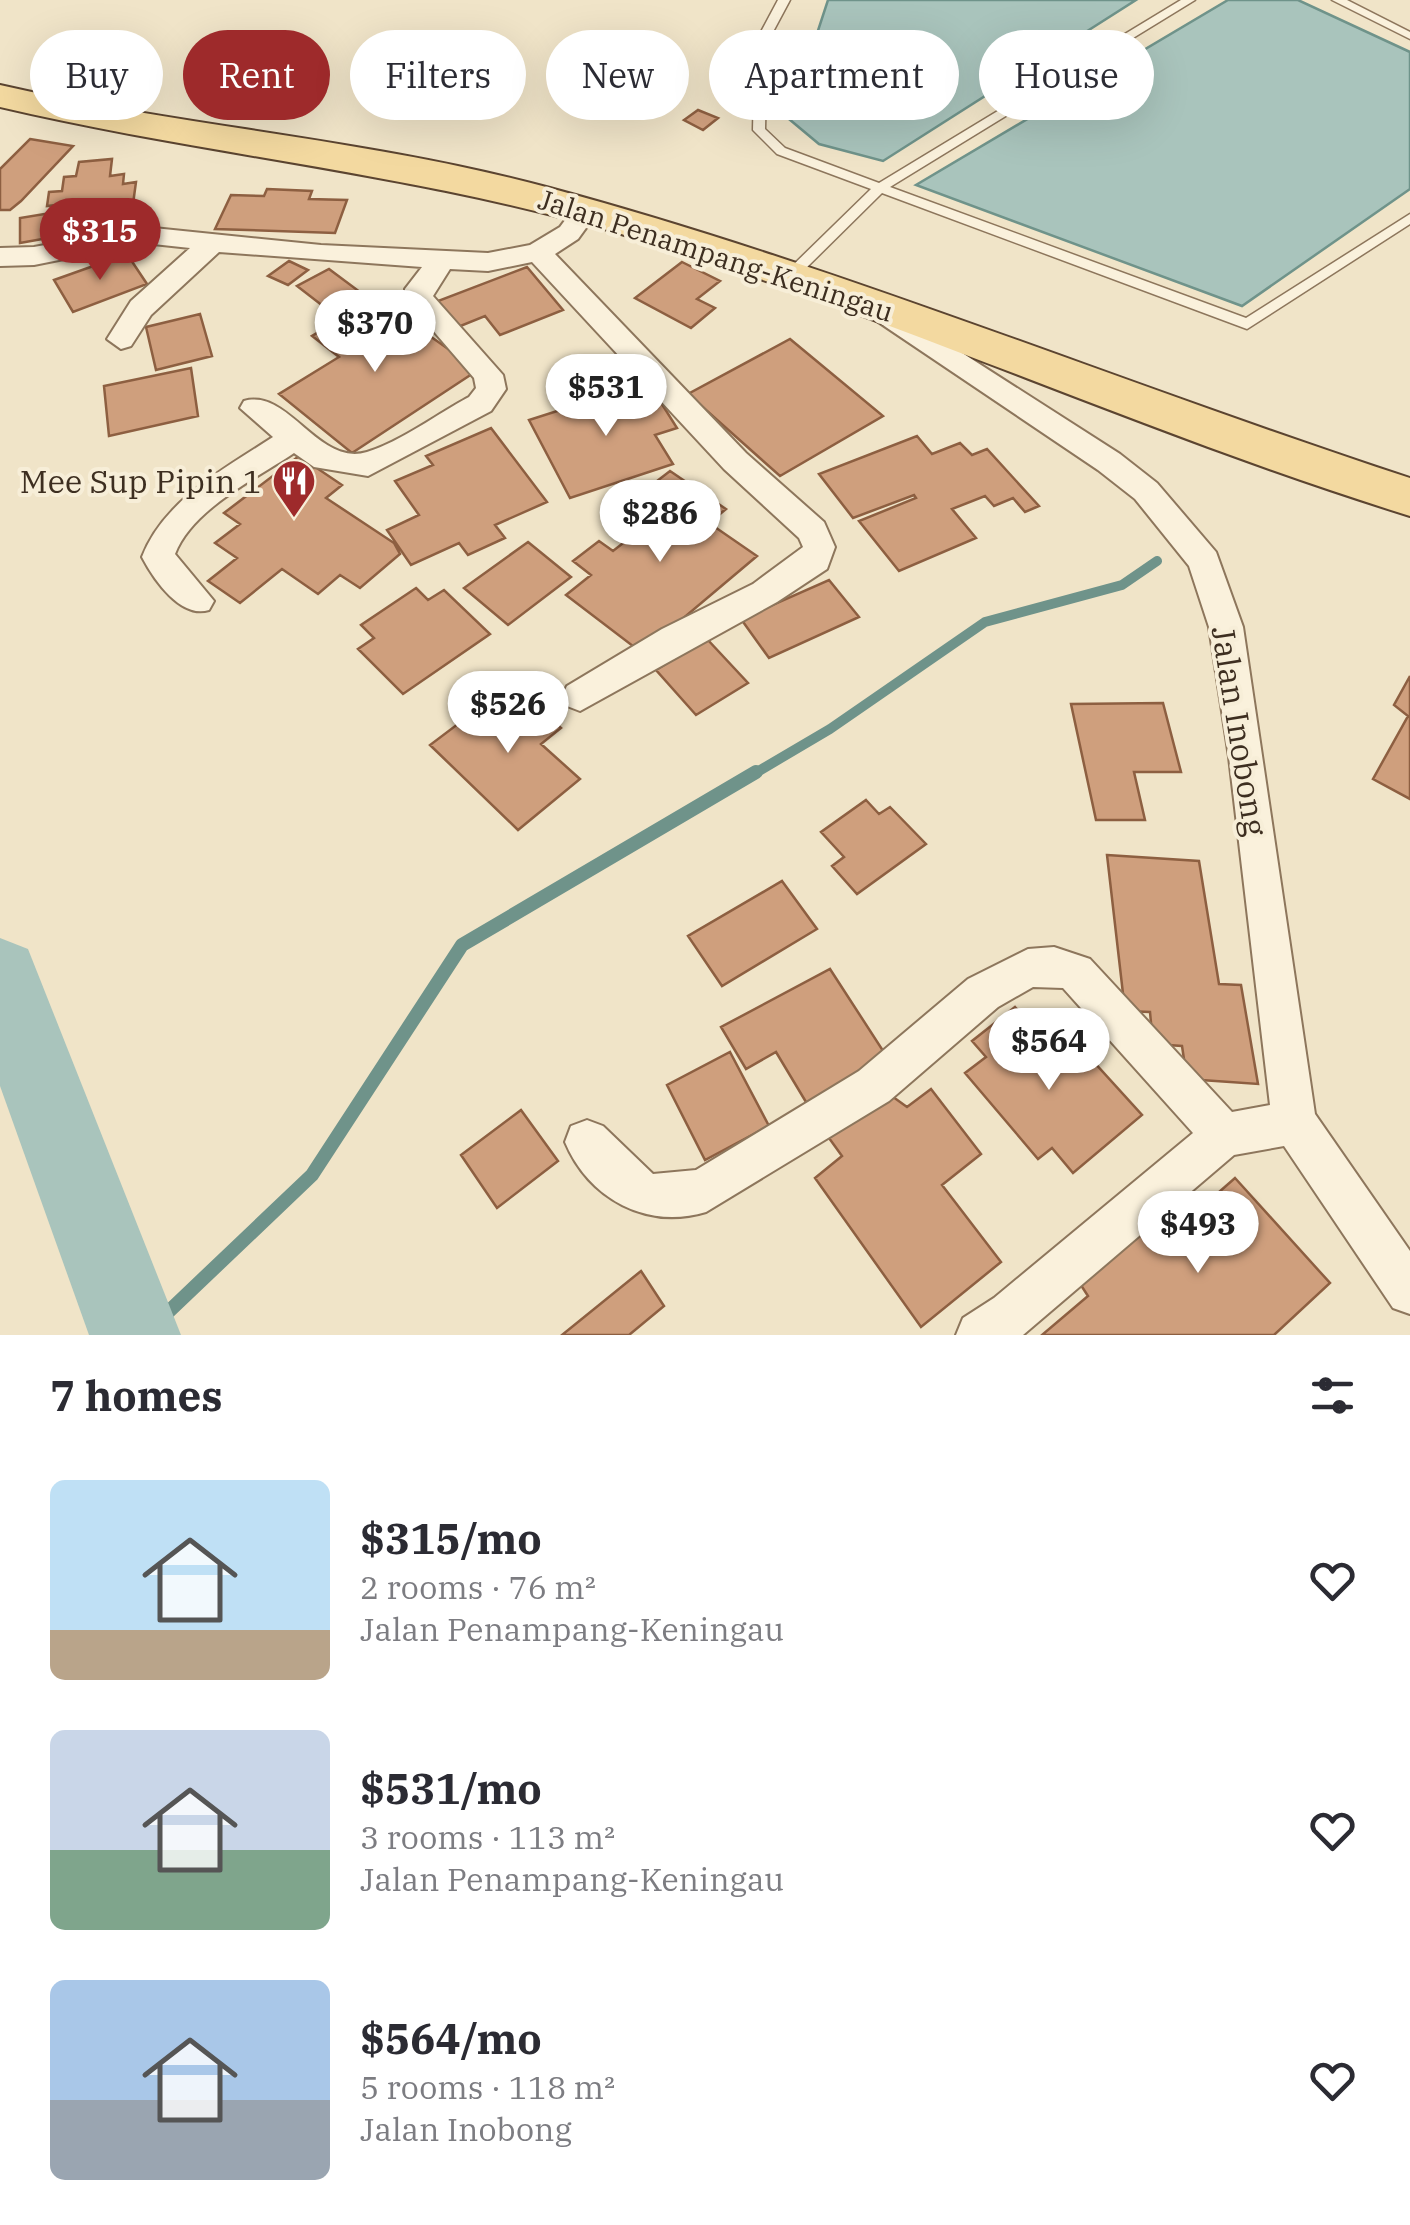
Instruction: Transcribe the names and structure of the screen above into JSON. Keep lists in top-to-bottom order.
{
  "streets": {
    "main road": ["Jalan Penampang-Keningau"],
    "street": ["Jalan Inobong"]
  },
  "crossings": [
    ["Jalan Penampang-Keningau", "Jalan Inobong"]
  ],
  "places": {
    "restaurant": ["Mee Sup Pipin 1"]
  },
  "page": {
    "chip": [
      "Buy",
      "Rent",
      "Filters",
      "New",
      "Apartment",
      "House"
    ],
    "price": [
      "$315",
      "$370",
      "$531",
      "$286",
      "$526",
      "$564",
      "$493"
    ],
    "heading": "7 homes",
    "list": [
      {
        "name": "$315/mo",
        "note": "2 rooms · 76 m² · Jalan Penampang-Keningau"
      },
      {
        "name": "$531/mo",
        "note": "3 rooms · 113 m² · Jalan Penampang-Keningau"
      },
      {
        "name": "$564/mo",
        "note": "5 rooms · 118 m² · Jalan Inobong"
      }
    ]
  }
}
